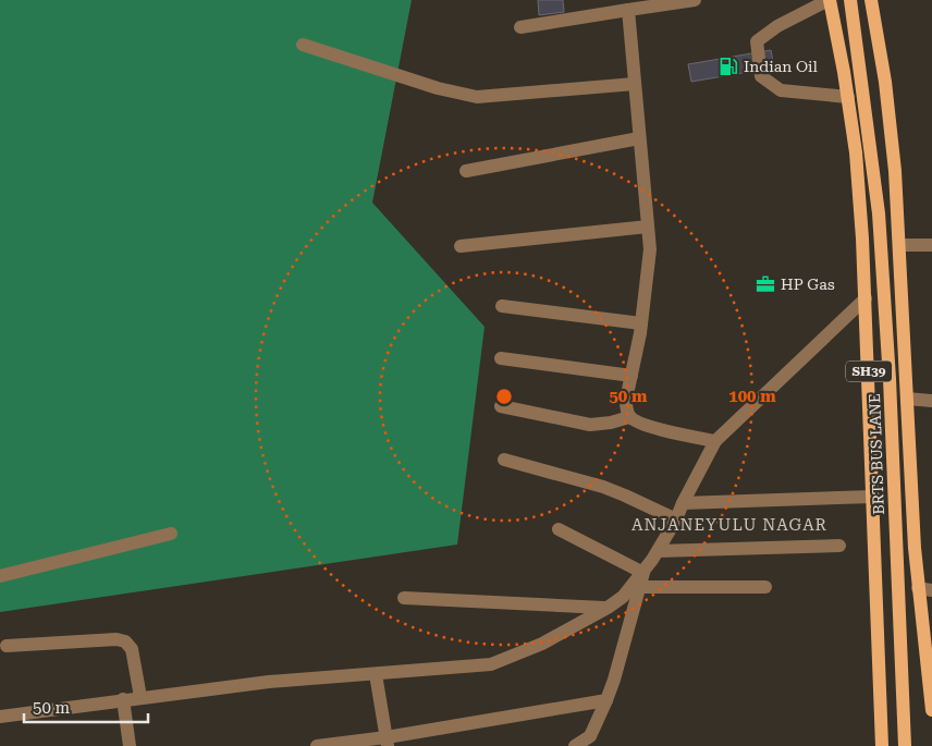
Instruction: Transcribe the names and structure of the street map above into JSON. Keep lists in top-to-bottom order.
{
  "streets": {
    "main road": ["SH39", "BRTS BUS LANE"]
  },
  "districts": ["ANJANEYULU NAGAR"],
  "places": {
    "fuel station": ["Indian Oil"],
    "office": ["HP Gas"]
  },
  "scale_bar": "50 m",
  "rings": ["50 m", "100 m"]
}
